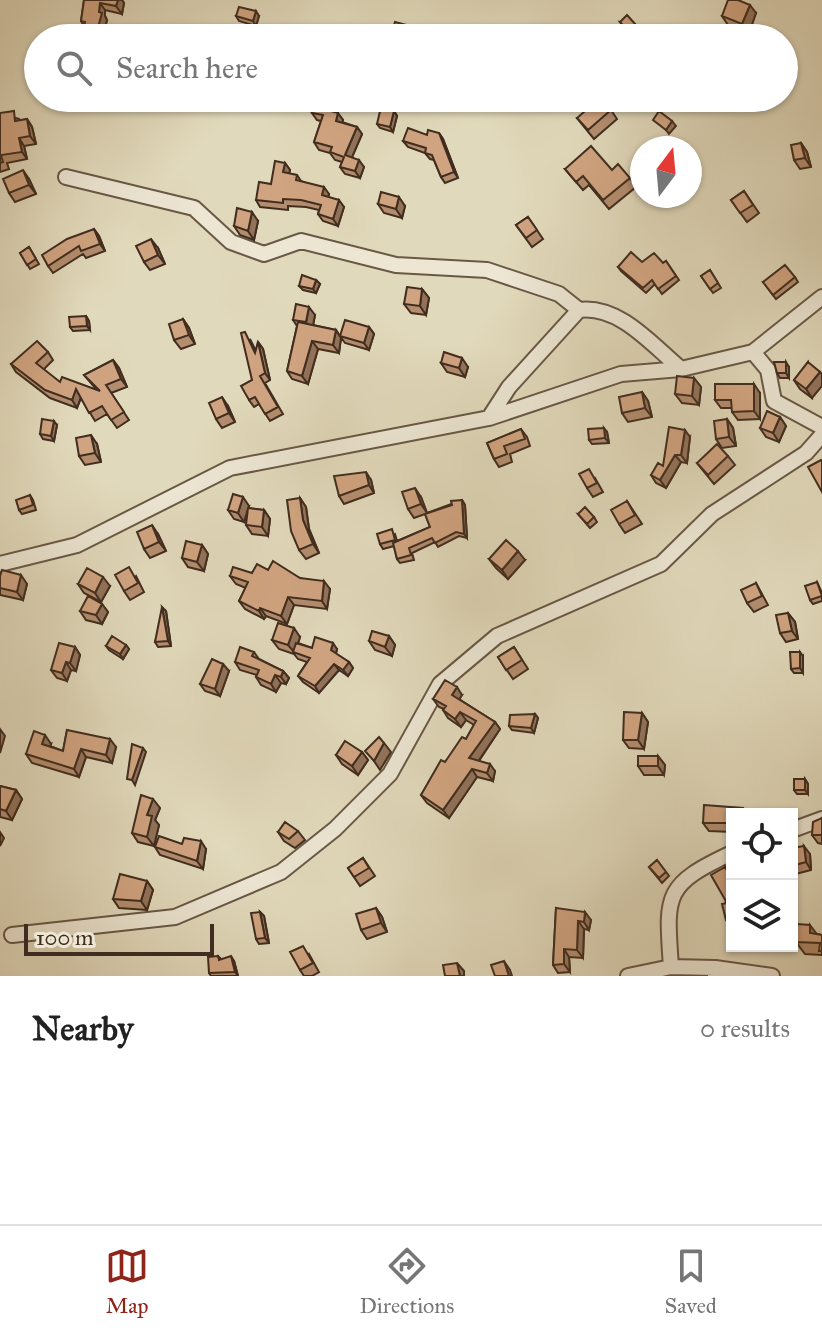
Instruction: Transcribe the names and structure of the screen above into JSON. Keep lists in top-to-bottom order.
{
  "scale_bar": "100 m",
  "north": "top",
  "page": {
    "search": "Search here",
    "scale": "100 m",
    "heading": ["Nearby", "0 results"],
    "nav": ["Map", "Directions", "Saved"]
  }
}
